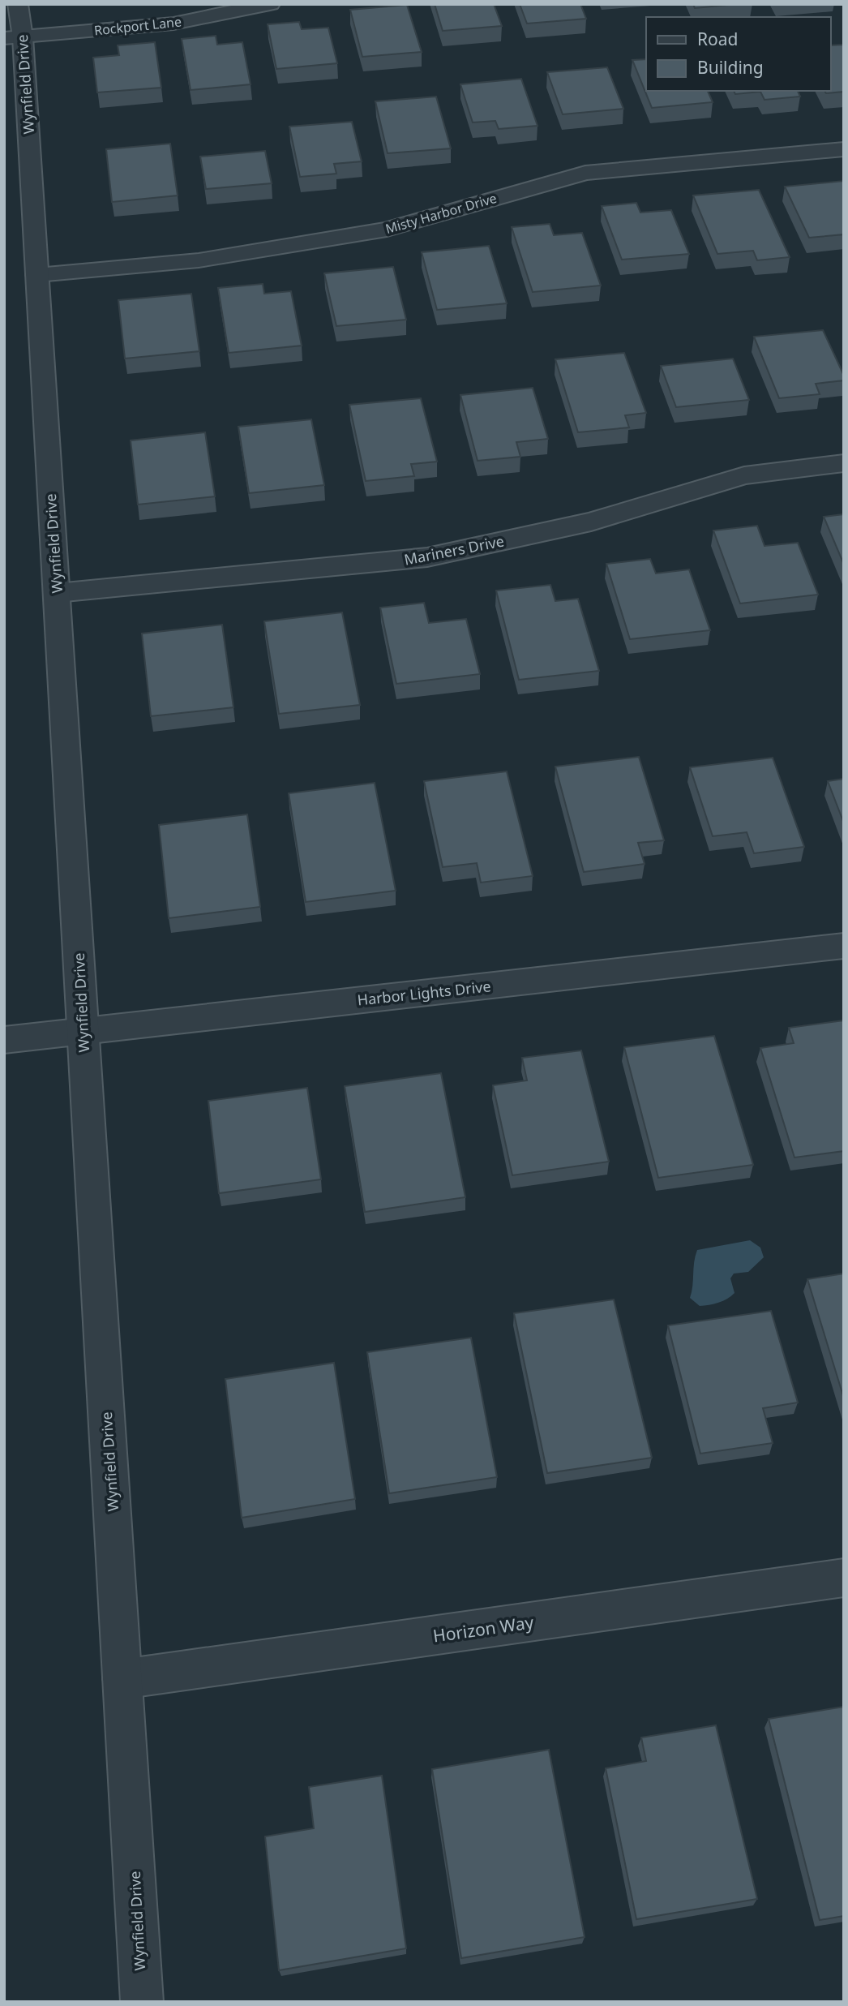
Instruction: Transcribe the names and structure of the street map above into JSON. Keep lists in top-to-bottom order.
{
  "streets": {
    "street": [
      "Rockport Lane",
      "Wynfield Drive",
      "Misty Harbor Drive",
      "Mariners Drive",
      "Harbor Lights Drive",
      "Horizon Way"
    ]
  },
  "crossings": [
    ["Rockport Lane", "Wynfield Drive"],
    ["Wynfield Drive", "Misty Harbor Drive"],
    ["Wynfield Drive", "Mariners Drive"],
    ["Wynfield Drive", "Harbor Lights Drive"],
    ["Wynfield Drive", "Horizon Way"]
  ],
  "legend": ["Road", "Building"]
}
